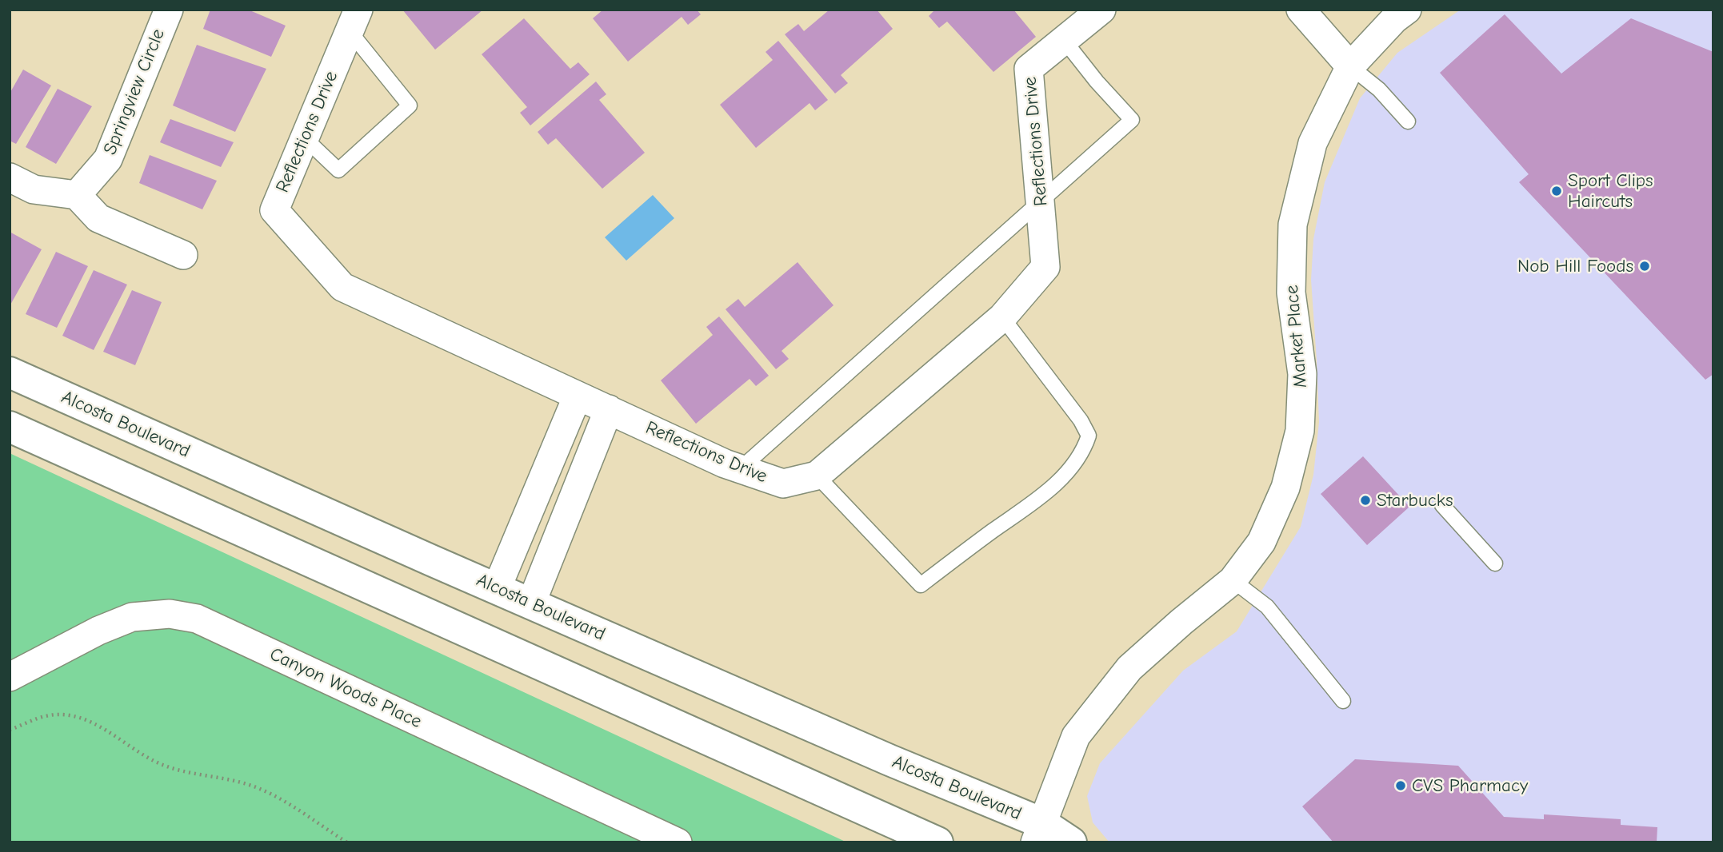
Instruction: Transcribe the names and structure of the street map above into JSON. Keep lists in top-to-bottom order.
{
  "streets": {
    "main road": ["Alcosta Boulevard"],
    "street": [
      "Springview Circle",
      "Reflections Drive",
      "Market Place",
      "Canyon Woods Place"
    ]
  },
  "crossings": [
    ["Market Place", "Alcosta Boulevard"]
  ],
  "places": [
    "Sport Clips Haircuts",
    "Nob Hill Foods",
    "Starbucks",
    "CVS Pharmacy"
  ]
}
